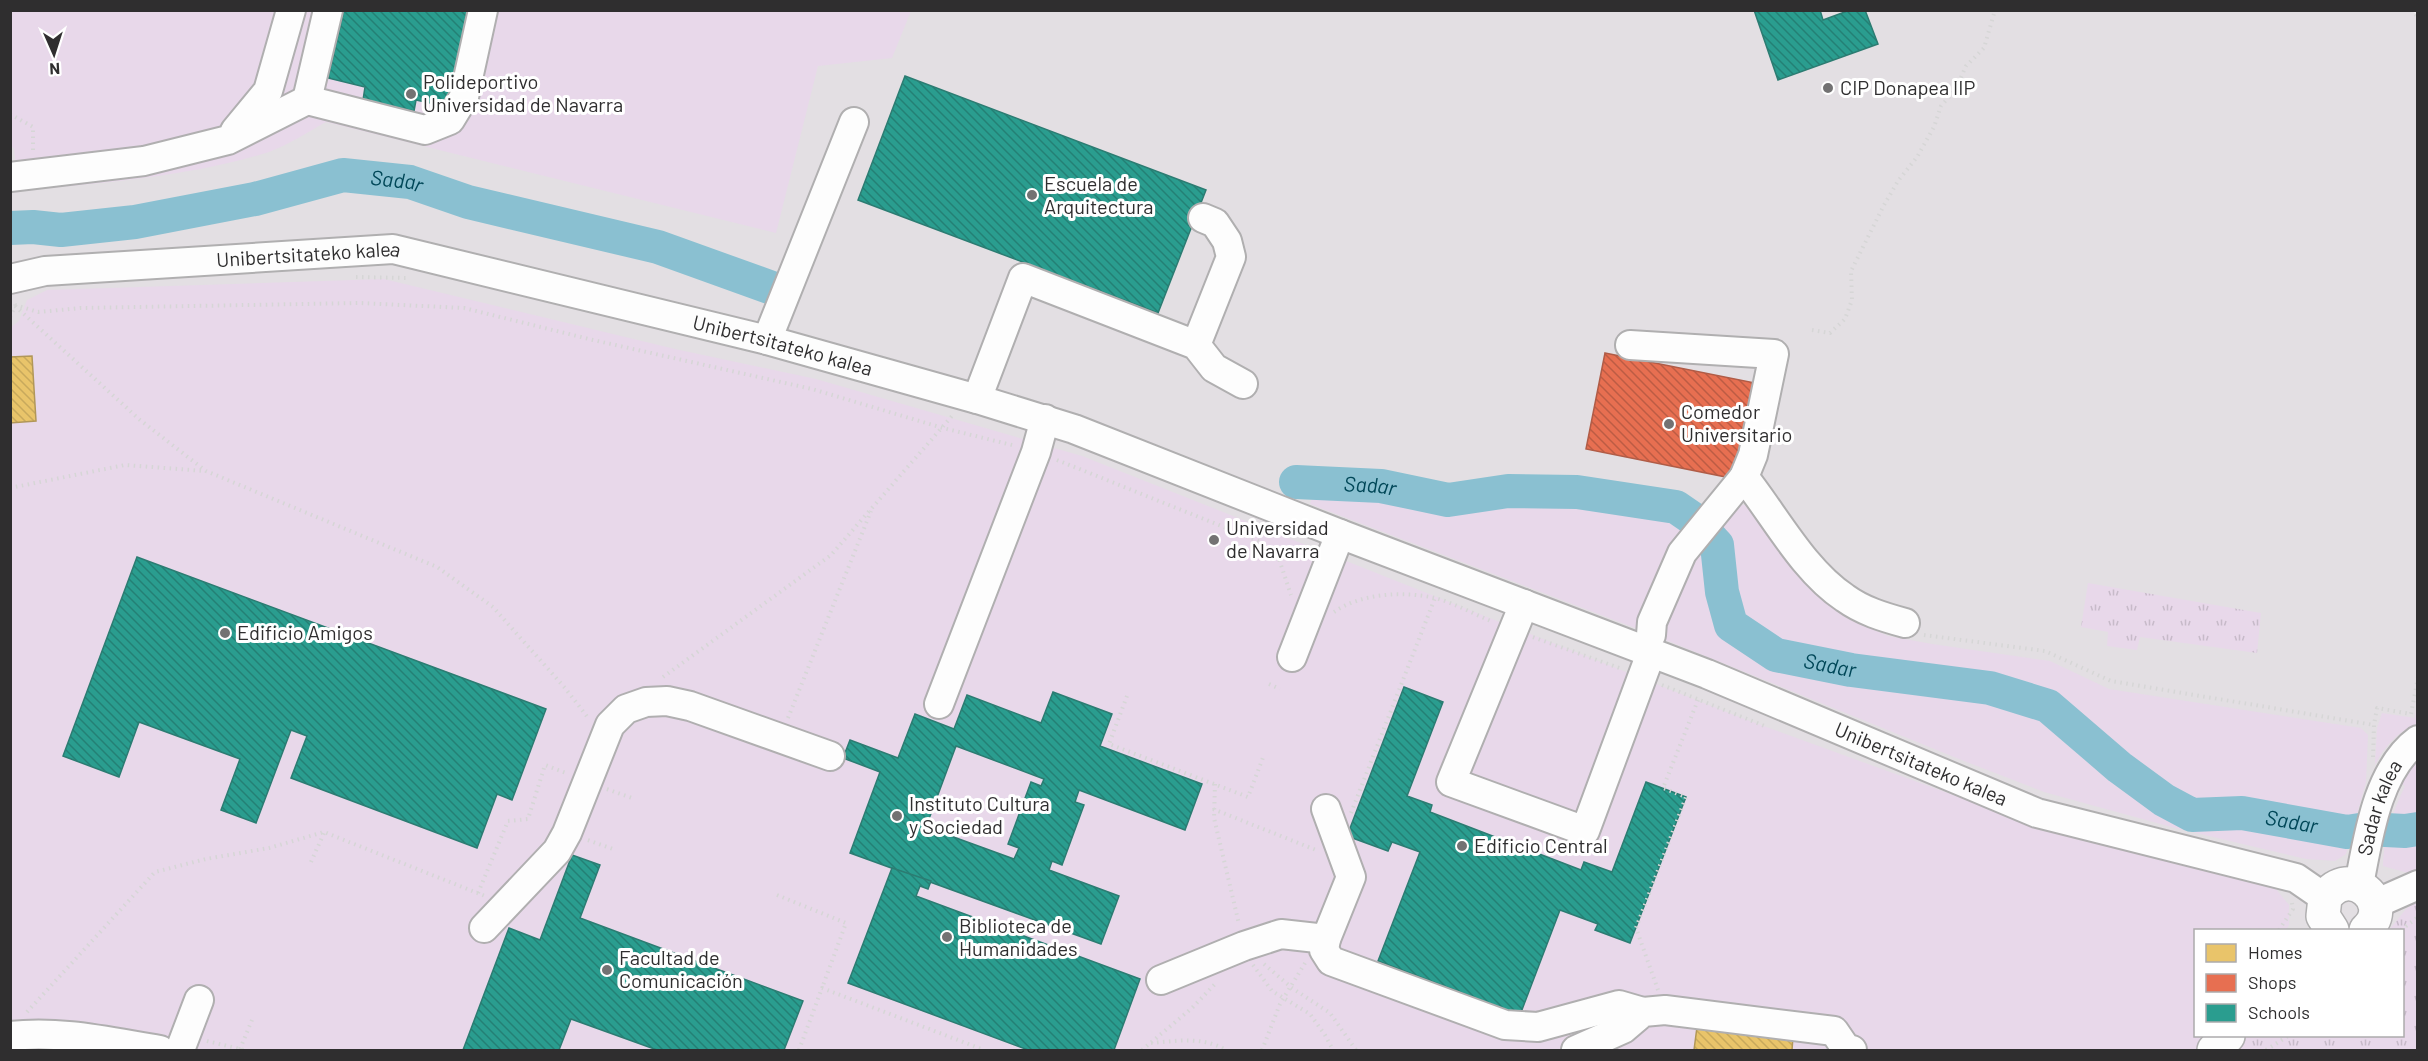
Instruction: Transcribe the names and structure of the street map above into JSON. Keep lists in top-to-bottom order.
{
  "streets": {
    "street": ["Unibertsitateko kalea", "Sadar kalea"]
  },
  "water": ["Sadar"],
  "places": [
    "CIP Donapea IIP",
    "Polideportivo Universidad de Navarra",
    "Escuela de Arquitectura",
    "Comedor Universitario",
    "Universidad de Navarra",
    "Edificio Amigos",
    "Instituto Cultura y Sociedad",
    "Edificio Central",
    "Biblioteca de Humanidades",
    "Facultad de Comunicación"
  ],
  "legend": ["Homes", "Shops", "Schools"],
  "north": "bottom"
}
